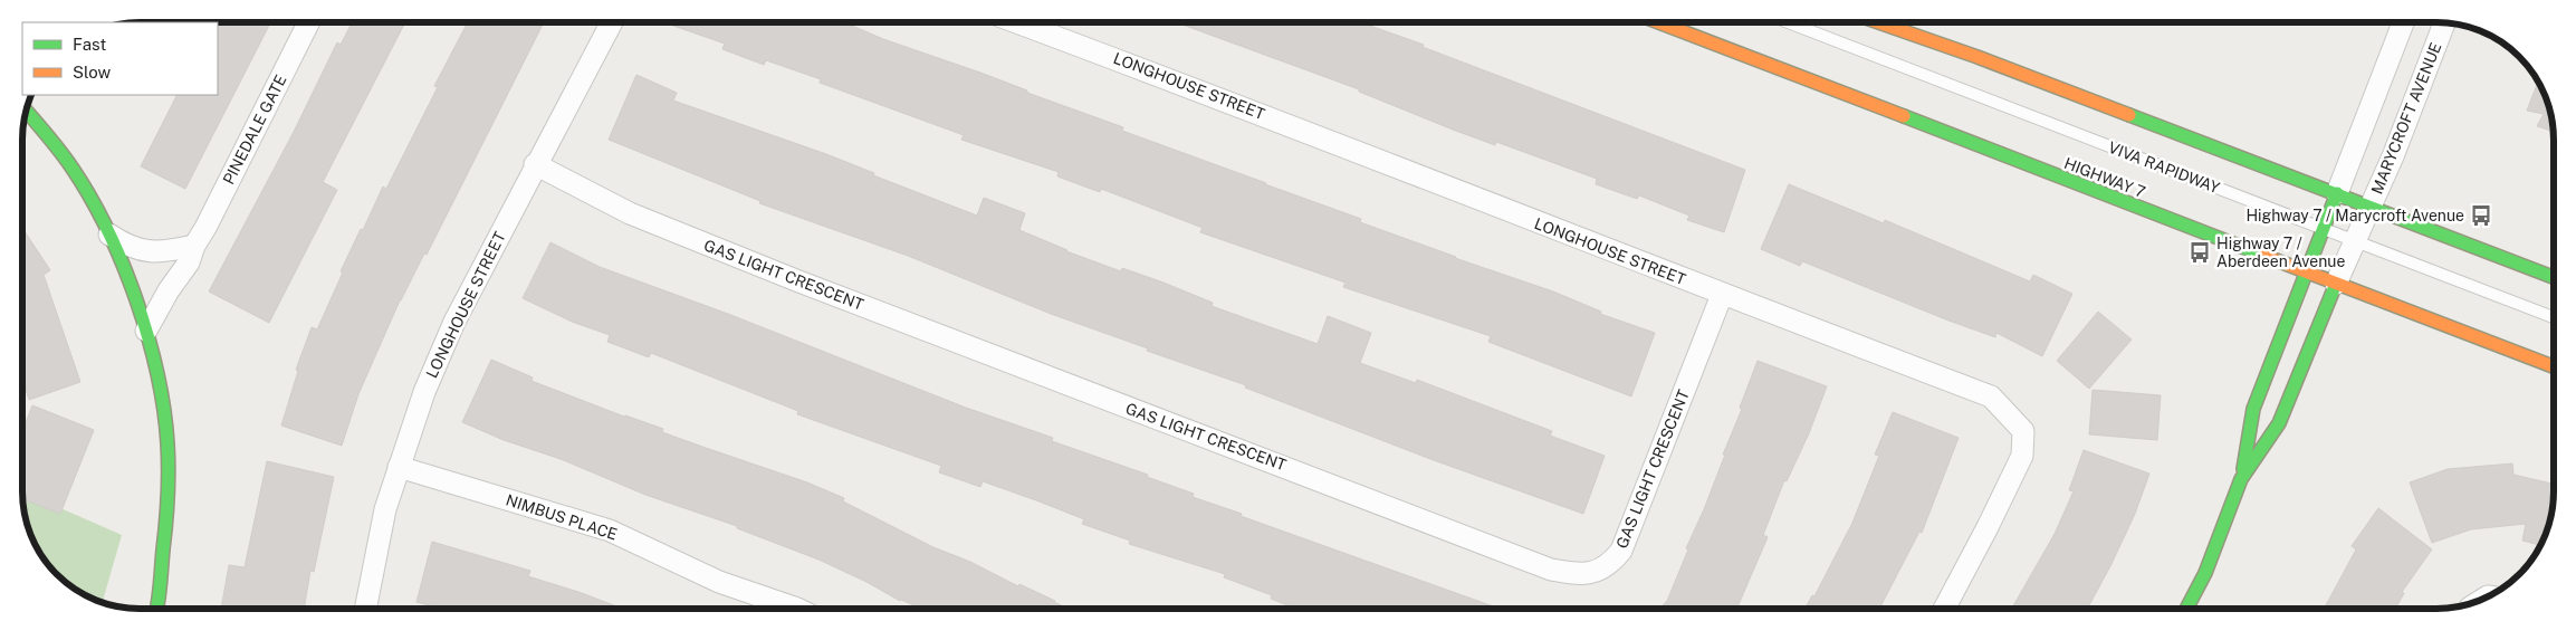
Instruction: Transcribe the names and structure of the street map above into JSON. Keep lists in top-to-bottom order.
{
  "streets": {
    "main road": ["HIGHWAY 7"],
    "street": [
      "LONGHOUSE STREET",
      "MARYCROFT AVENUE",
      "PINEDALE GATE",
      "GAS LIGHT CRESCENT",
      "NIMBUS PLACE"
    ],
    "lane": ["VIVA RAPIDWAY"]
  },
  "crossings": [
    ["LONGHOUSE STREET", "GAS LIGHT CRESCENT"],
    ["LONGHOUSE STREET", "NIMBUS PLACE"],
    ["MARYCROFT AVENUE", "VIVA RAPIDWAY"],
    ["MARYCROFT AVENUE", "HIGHWAY 7"]
  ],
  "places": {
    "bus stop": ["Highway 7 / Marycroft Avenue", "Highway 7 / Aberdeen Avenue"]
  },
  "legend": ["Fast", "Slow"]
}
